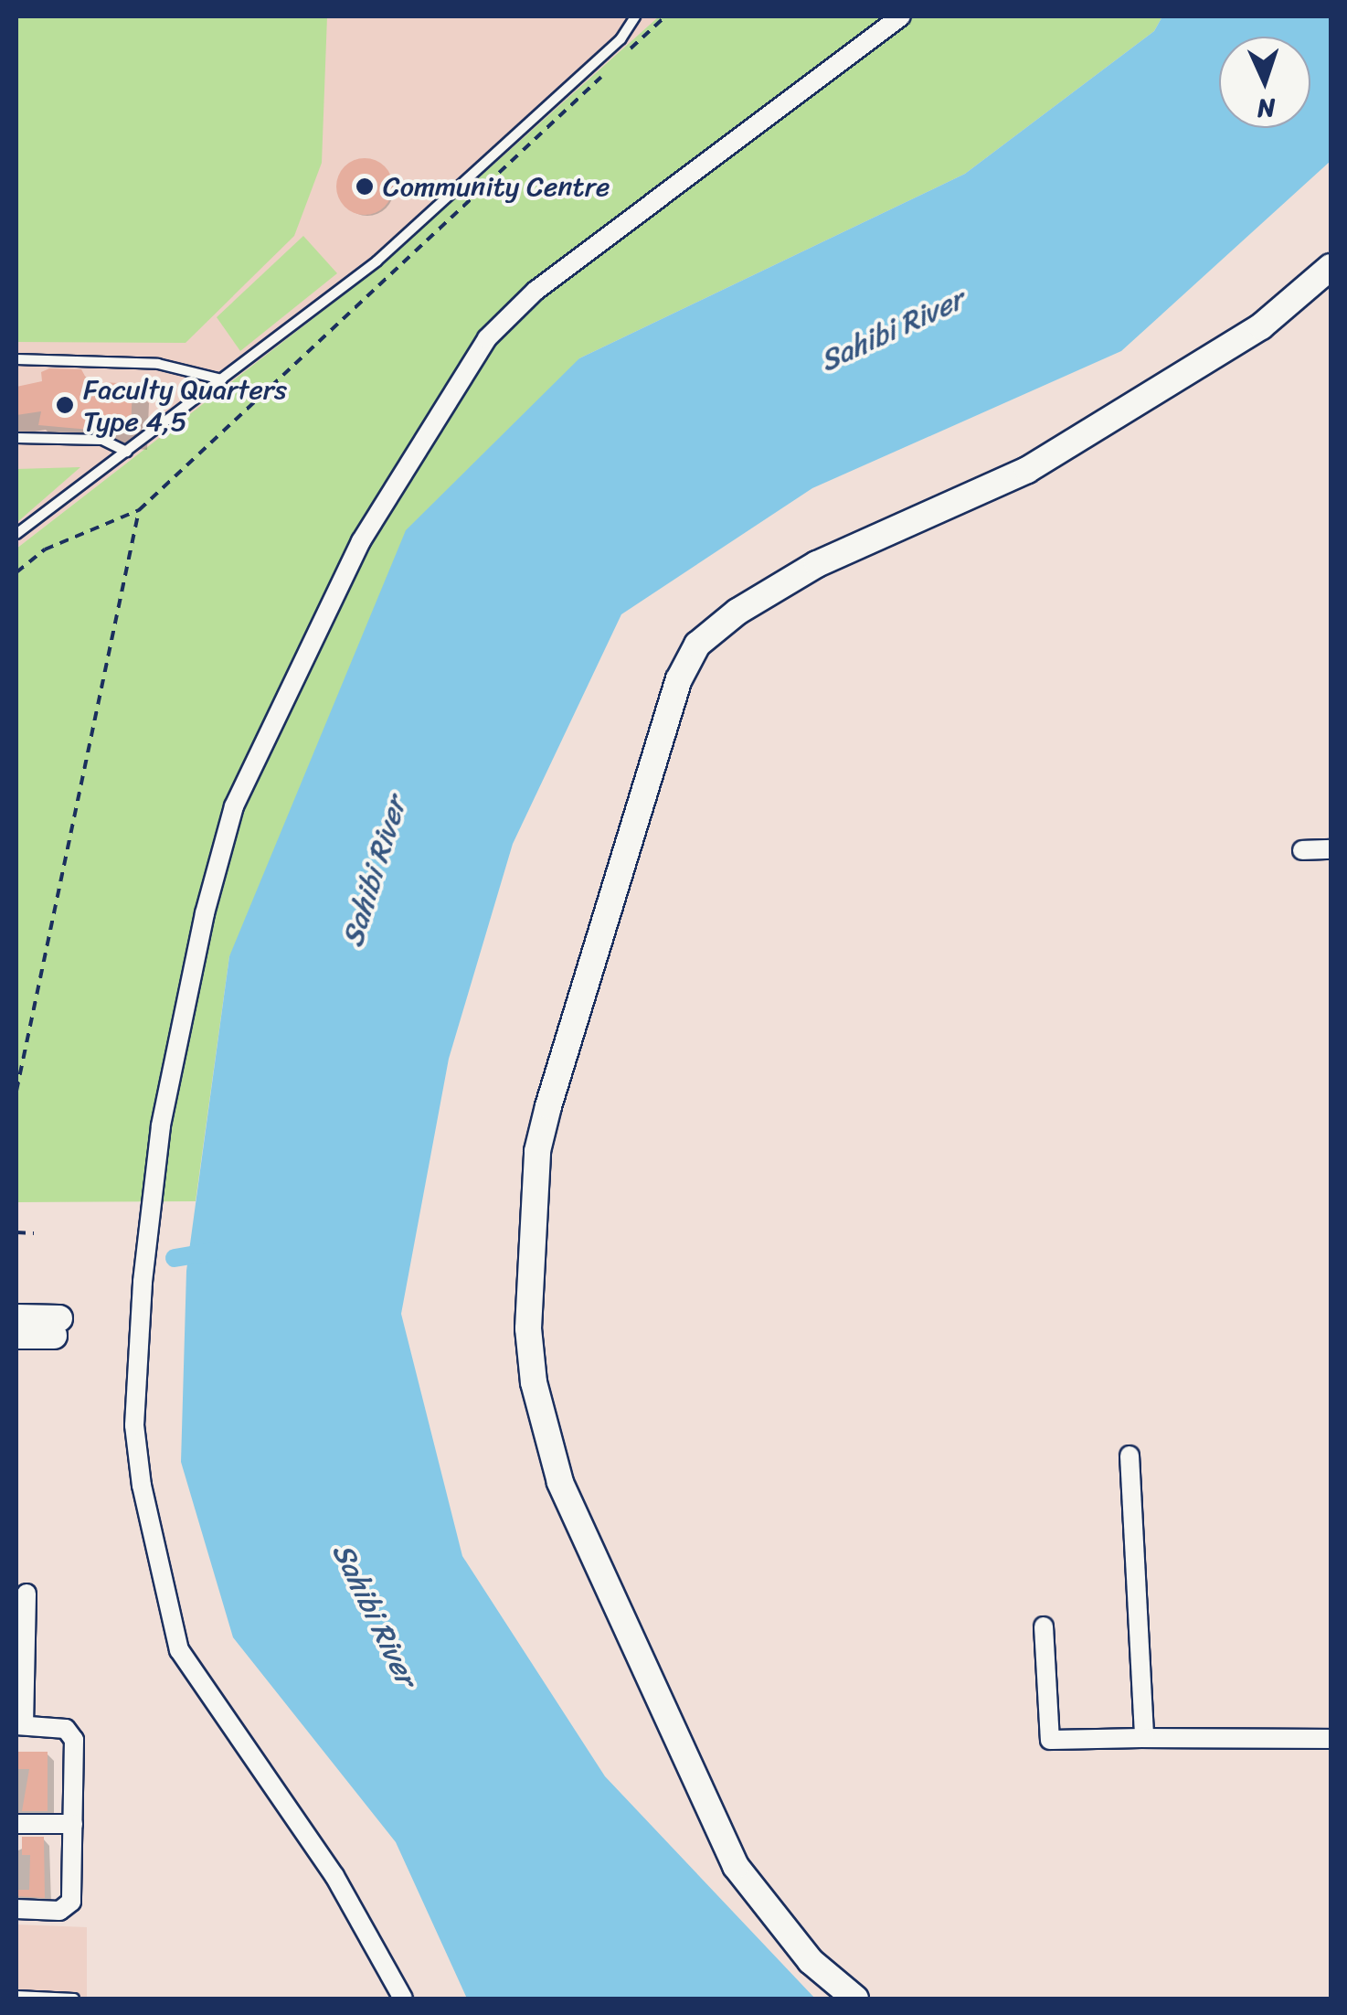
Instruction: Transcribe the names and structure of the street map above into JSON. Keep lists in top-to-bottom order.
{
  "water": ["Sahibi River"],
  "places": ["Community Centre", "Faculty Quarters Type 4,5"],
  "north": "bottom"
}
